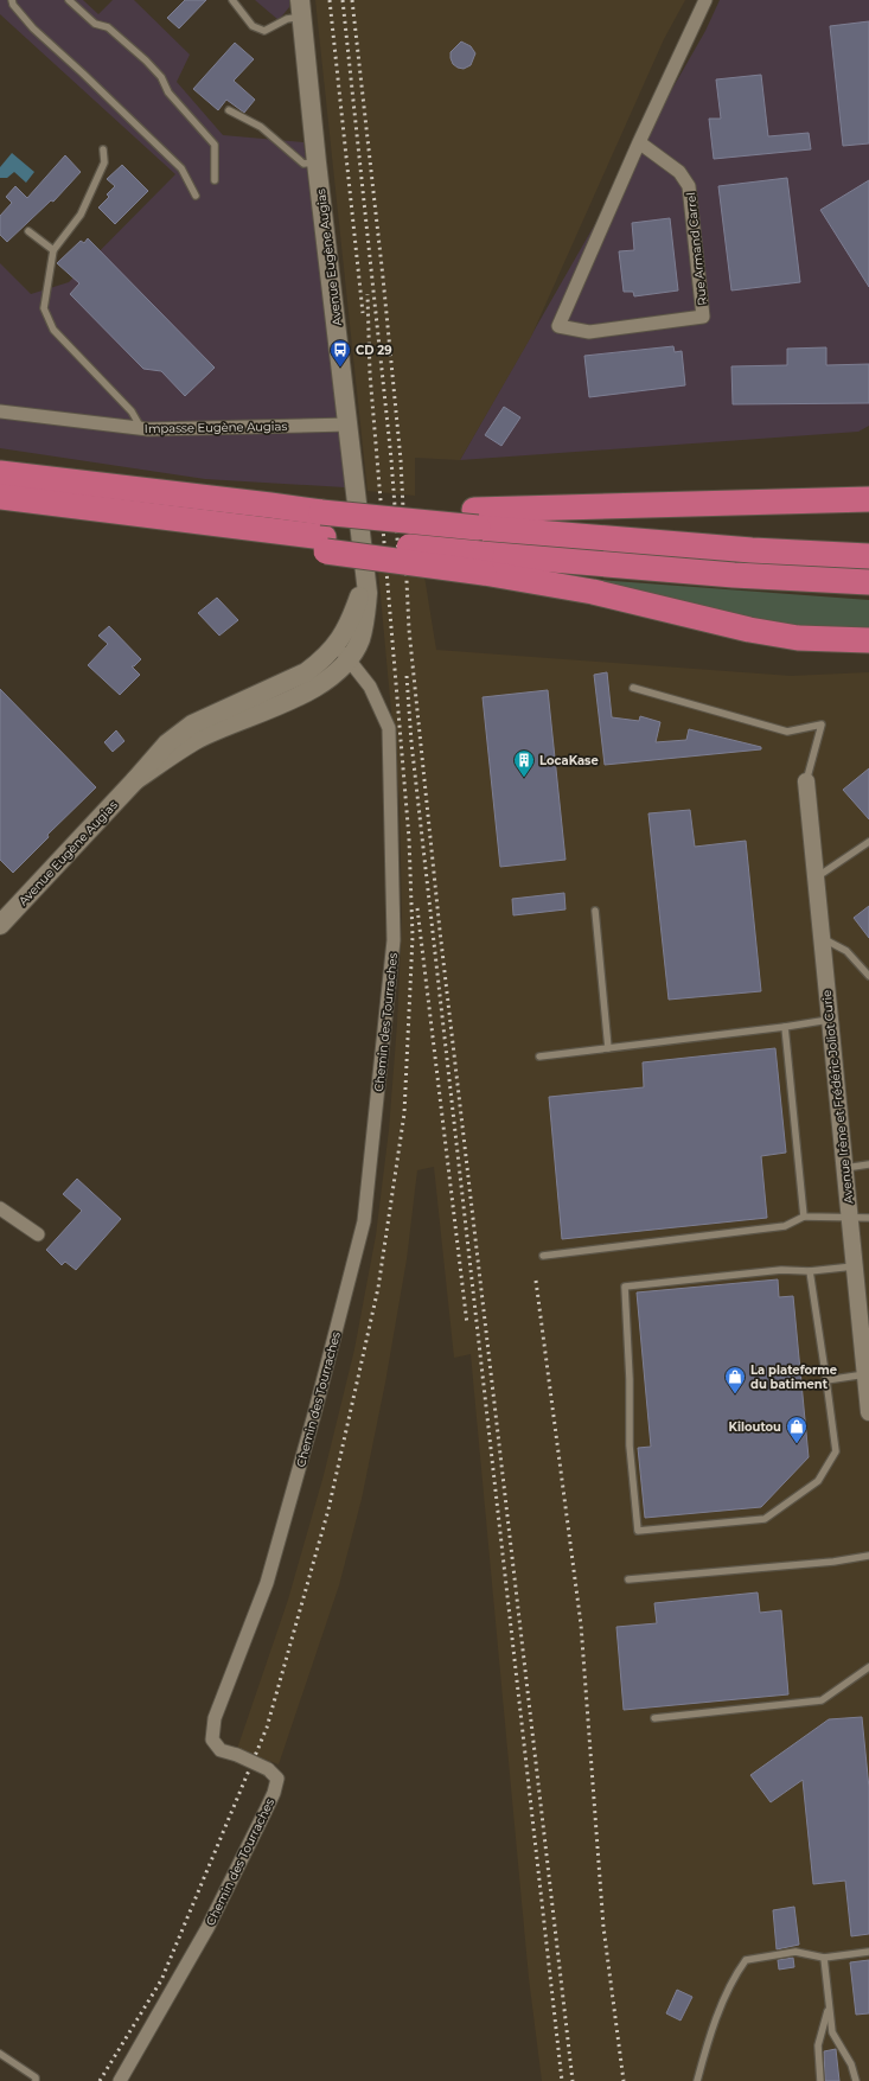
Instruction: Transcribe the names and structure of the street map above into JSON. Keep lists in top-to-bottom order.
{
  "streets": {
    "main road": ["Avenue Eugène Augias"],
    "street": [
      "Rue Armand Carrel",
      "Impasse Eugène Augias",
      "Chemin des Tourraches",
      "Avenue Irène et Frédéric Joliot Curie"
    ]
  },
  "crossings": [
    ["Avenue Eugène Augias", "Impasse Eugène Augias"],
    ["Avenue Eugène Augias", "Chemin des Tourraches"]
  ],
  "places": {
    "bus stop": ["CD 29"],
    "building": ["LocaKase"],
    "shop": ["La plateforme du batiment", "Kiloutou"]
  }
}
